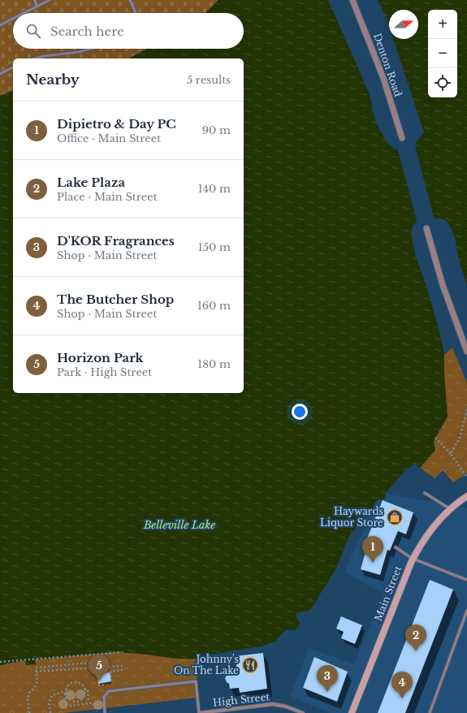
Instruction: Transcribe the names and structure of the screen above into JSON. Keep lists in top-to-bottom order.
{
  "streets": {
    "main road": ["Main Street"],
    "street": ["Denton Road", "High Street"]
  },
  "water": ["Belleville Lake"],
  "places": {
    "shop": ["Haywards Liquor Store"],
    "restaurant": ["Johnny's On The Lake"]
  },
  "north": "right",
  "page": {
    "map_buttons": ["+", "−"],
    "search": "Search here",
    "heading": ["Nearby", "5 results"],
    "list": [
      {
        "mark": "1",
        "name": "Dipietro & Day PC",
        "note": "Office · Main Street",
        "value": "90 m"
      },
      {
        "mark": "2",
        "name": "Lake Plaza",
        "note": "Place · Main Street",
        "value": "140 m"
      },
      {
        "mark": "3",
        "name": "D'KOR Fragrances",
        "note": "Shop · Main Street",
        "value": "150 m"
      },
      {
        "mark": "4",
        "name": "The Butcher Shop",
        "note": "Shop · Main Street",
        "value": "160 m"
      },
      {
        "mark": "5",
        "name": "Horizon Park",
        "note": "Park · High Street",
        "value": "180 m"
      }
    ],
    "pins": [
      "1",
      "2",
      "5",
      "3",
      "4"
    ]
  }
}
